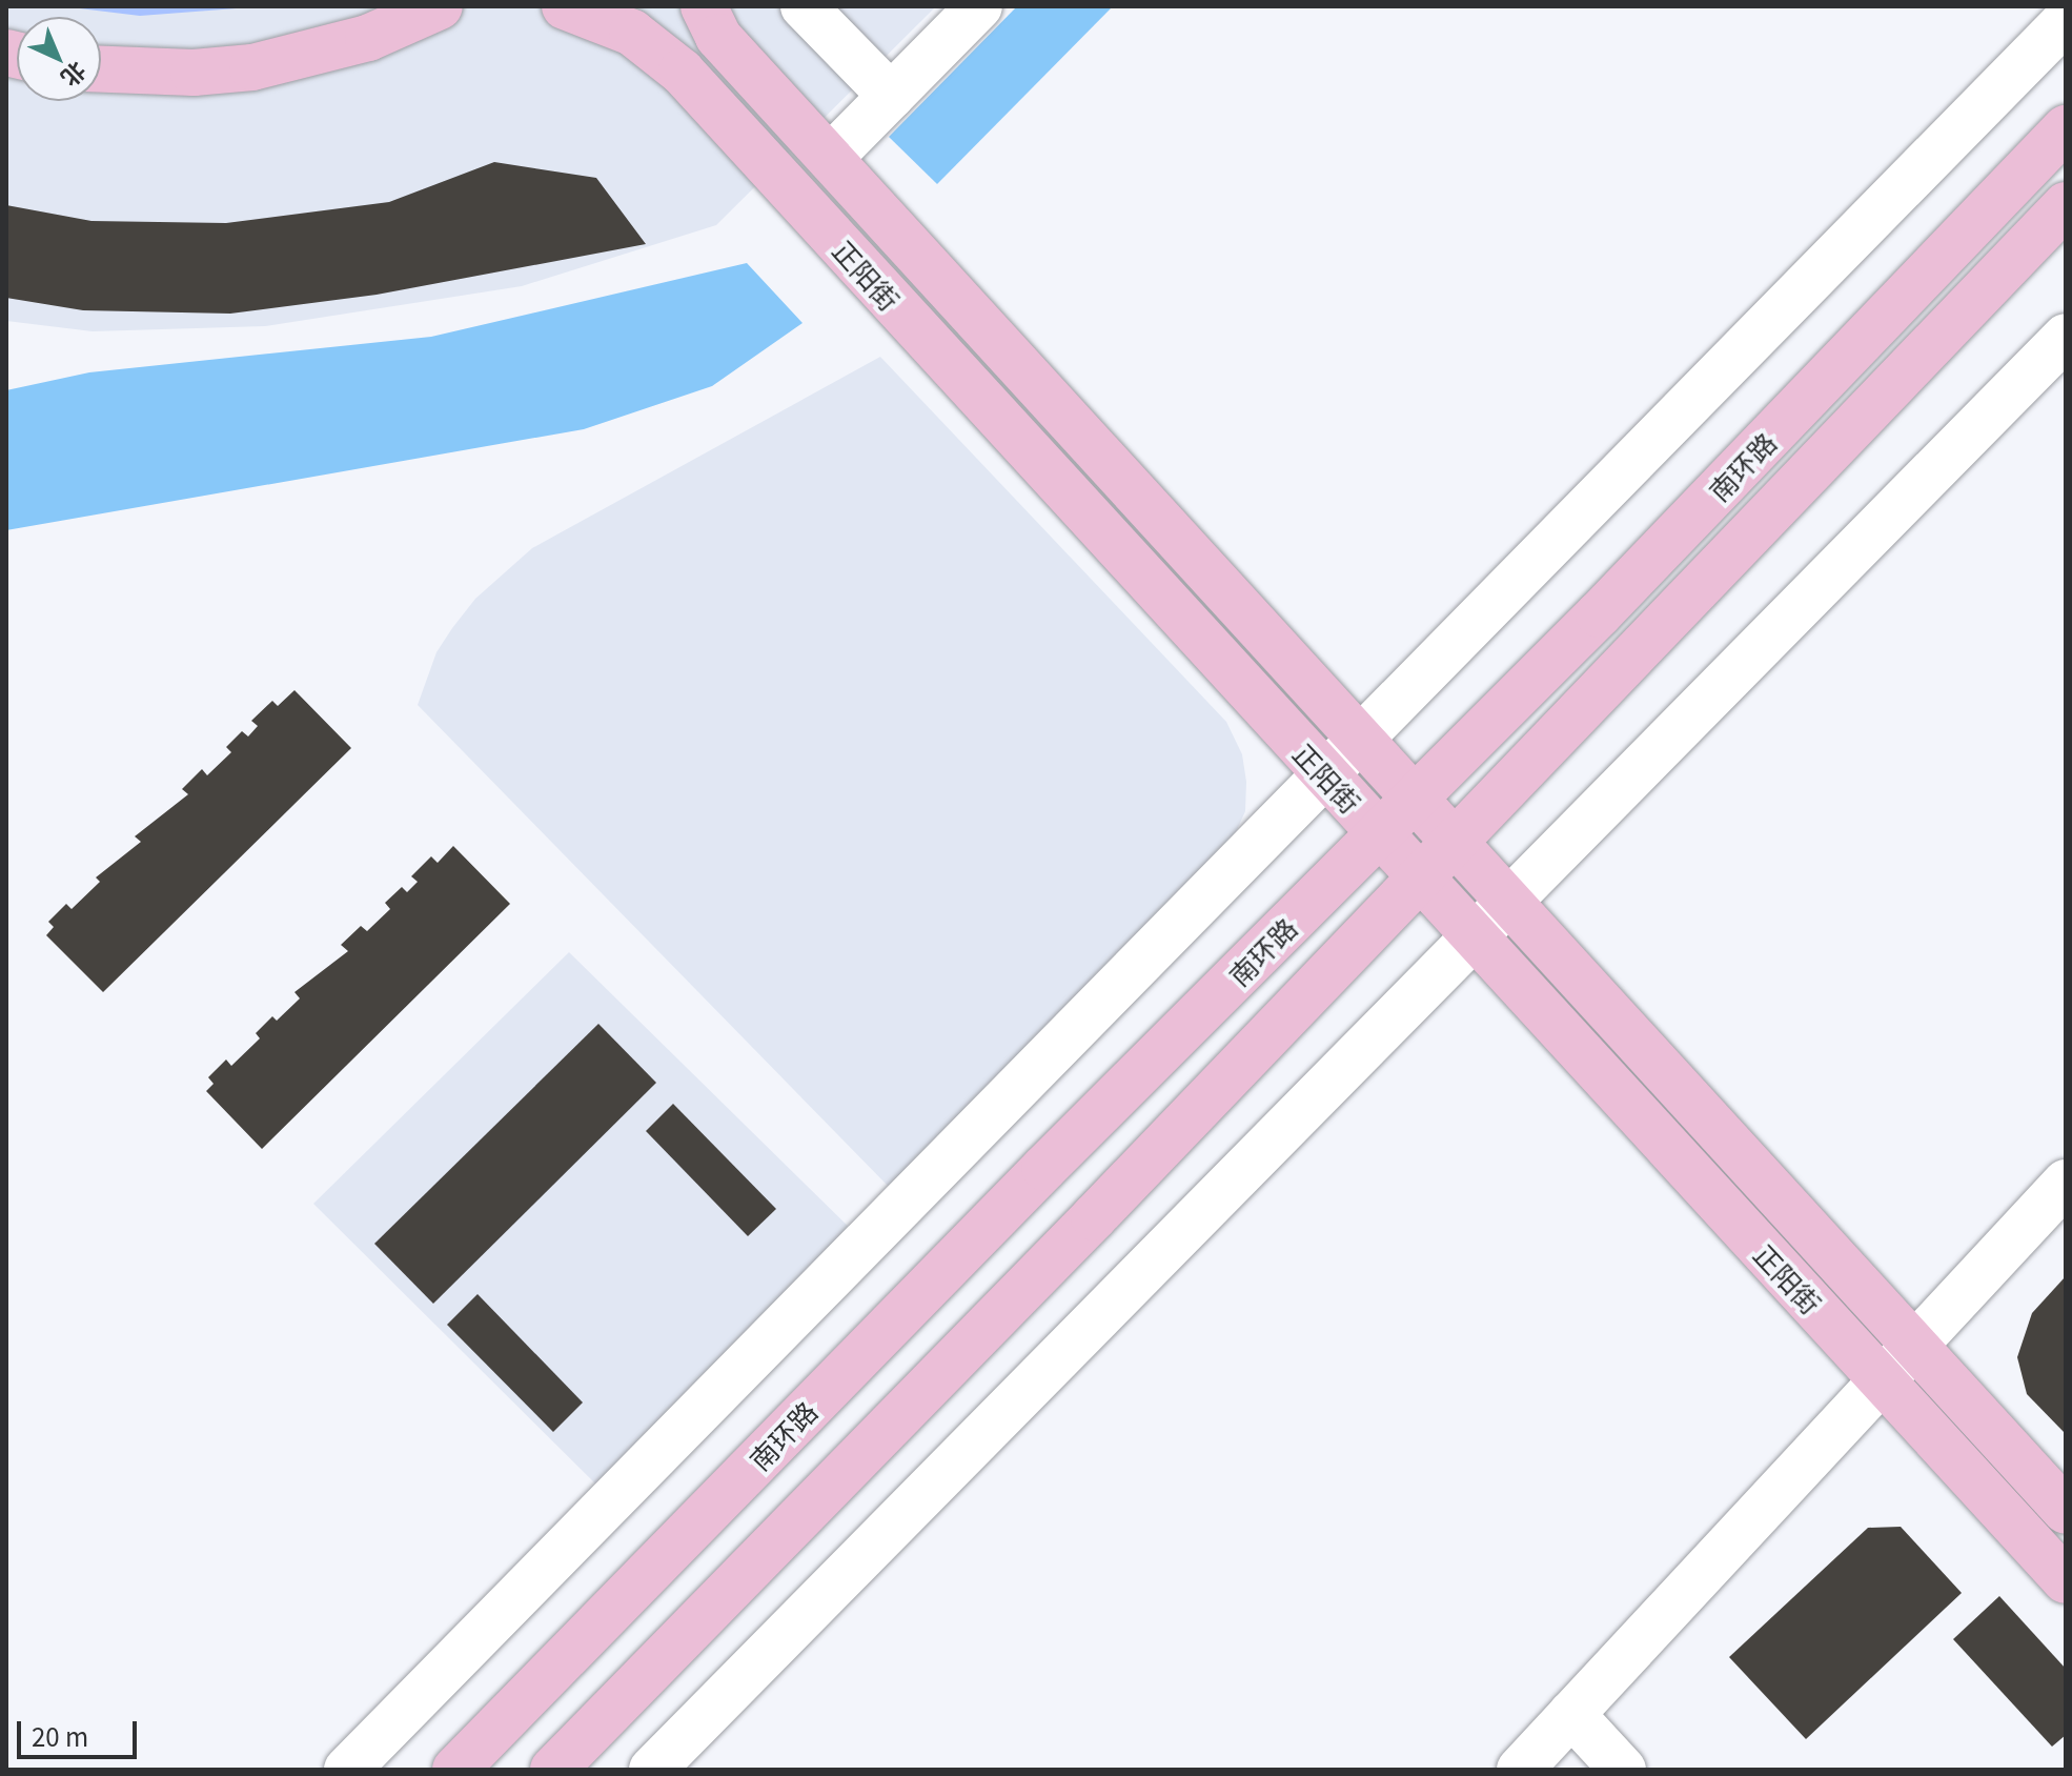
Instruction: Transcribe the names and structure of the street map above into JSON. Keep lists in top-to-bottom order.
{
  "streets": {
    "main road": ["正阳街", "南环路"]
  },
  "crossings": [
    ["正阳街", "南环路"]
  ],
  "scale_bar": "20 m",
  "north": "bottom right"
}
